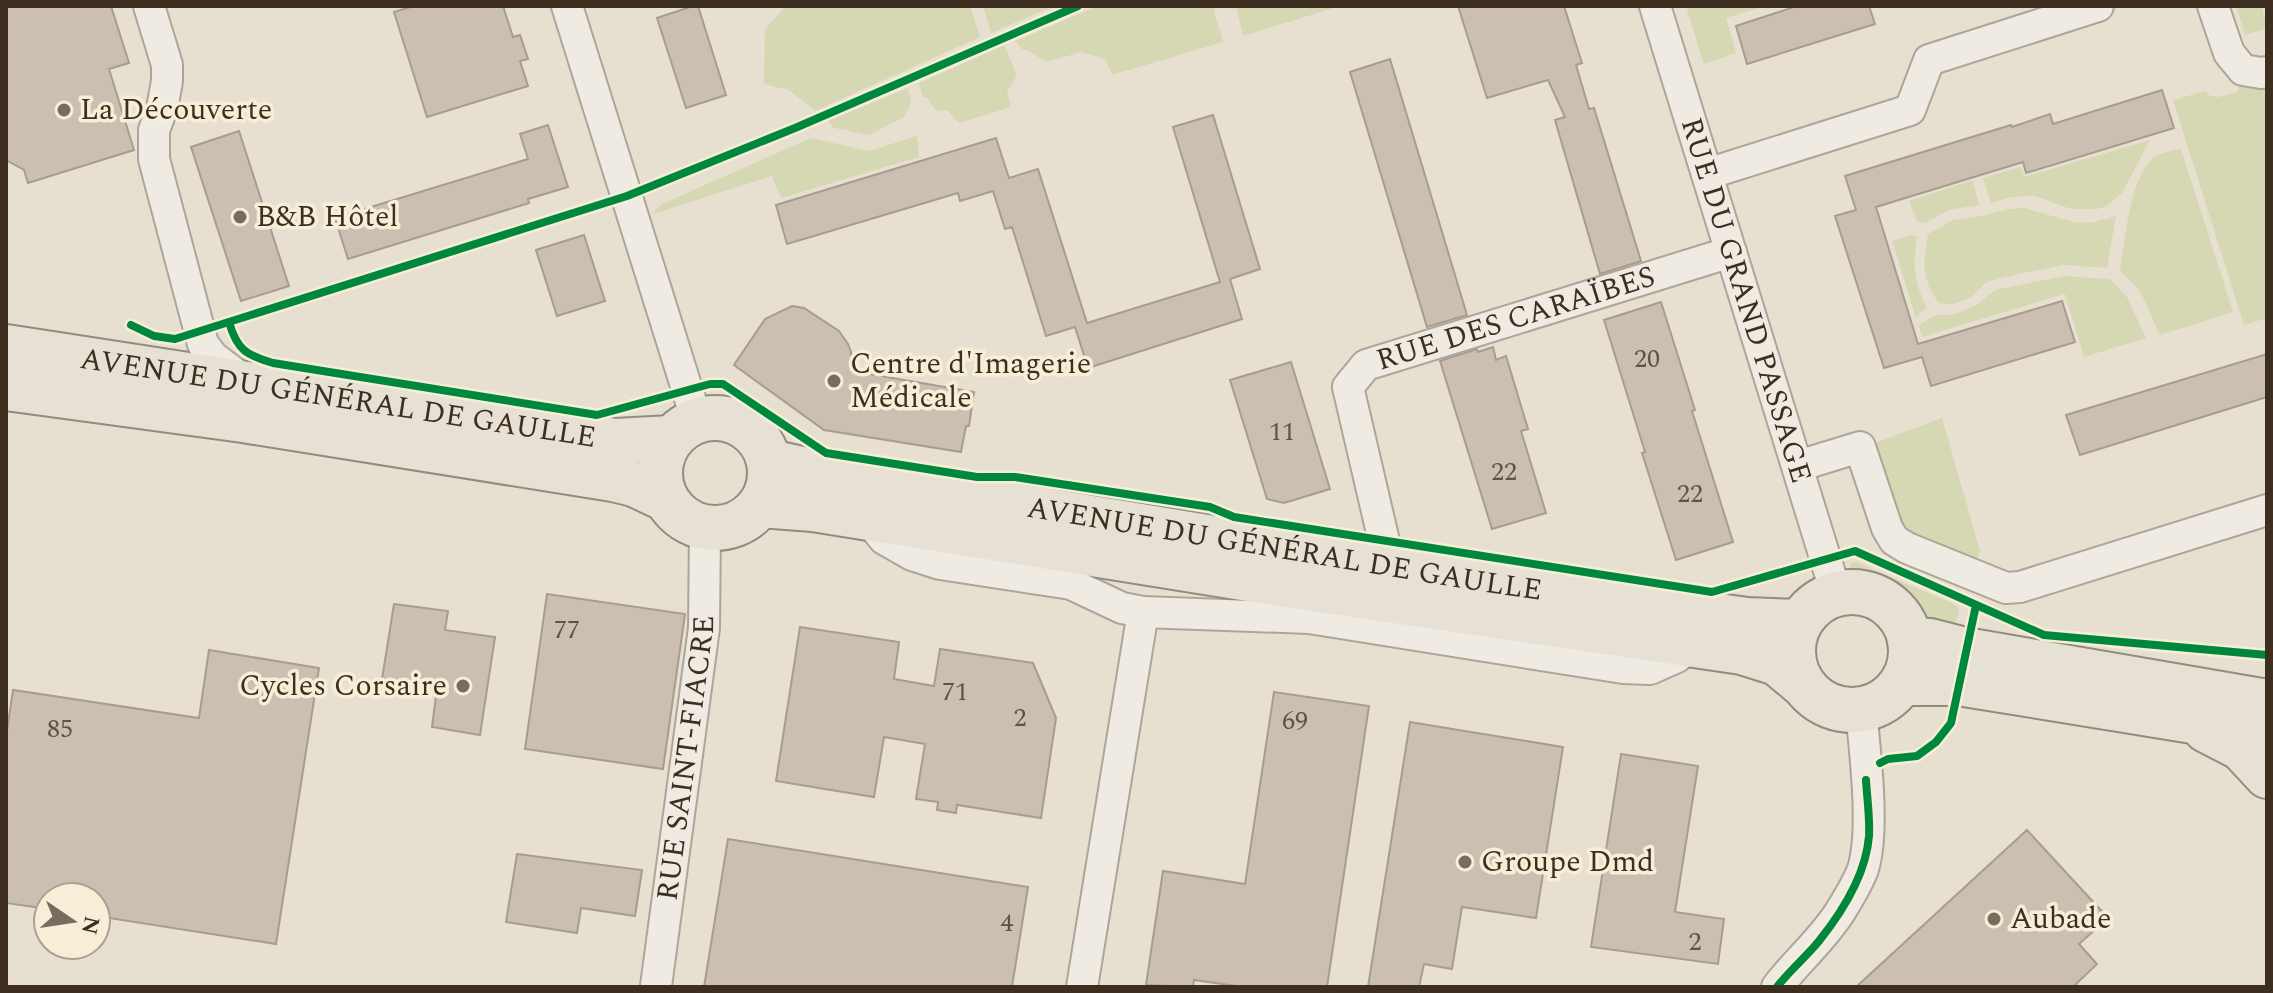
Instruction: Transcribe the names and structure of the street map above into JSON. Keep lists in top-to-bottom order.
{
  "streets": {
    "main road": ["AVENUE DU GÉNÉRAL DE GAULLE"],
    "street": ["RUE DU GRAND PASSAGE", "RUE DES CARAÏBES", "RUE SAINT-FIACRE"]
  },
  "crossings": [
    ["RUE DU GRAND PASSAGE", "RUE DES CARAÏBES"],
    ["RUE DU GRAND PASSAGE", "AVENUE DU GÉNÉRAL DE GAULLE"],
    ["RUE DES CARAÏBES", "AVENUE DU GÉNÉRAL DE GAULLE"],
    ["AVENUE DU GÉNÉRAL DE GAULLE", "RUE SAINT-FIACRE"]
  ],
  "places": [
    "La Découverte",
    "B&B Hôtel",
    "Centre d'Imagerie Médicale",
    "Cycles Corsaire",
    "Groupe Dmd",
    "Aubade"
  ],
  "house_numbers": [
    "20",
    "11",
    "22",
    "22",
    "77",
    "71",
    "2",
    "69",
    "85",
    "4",
    "2"
  ],
  "north": "right"
}
